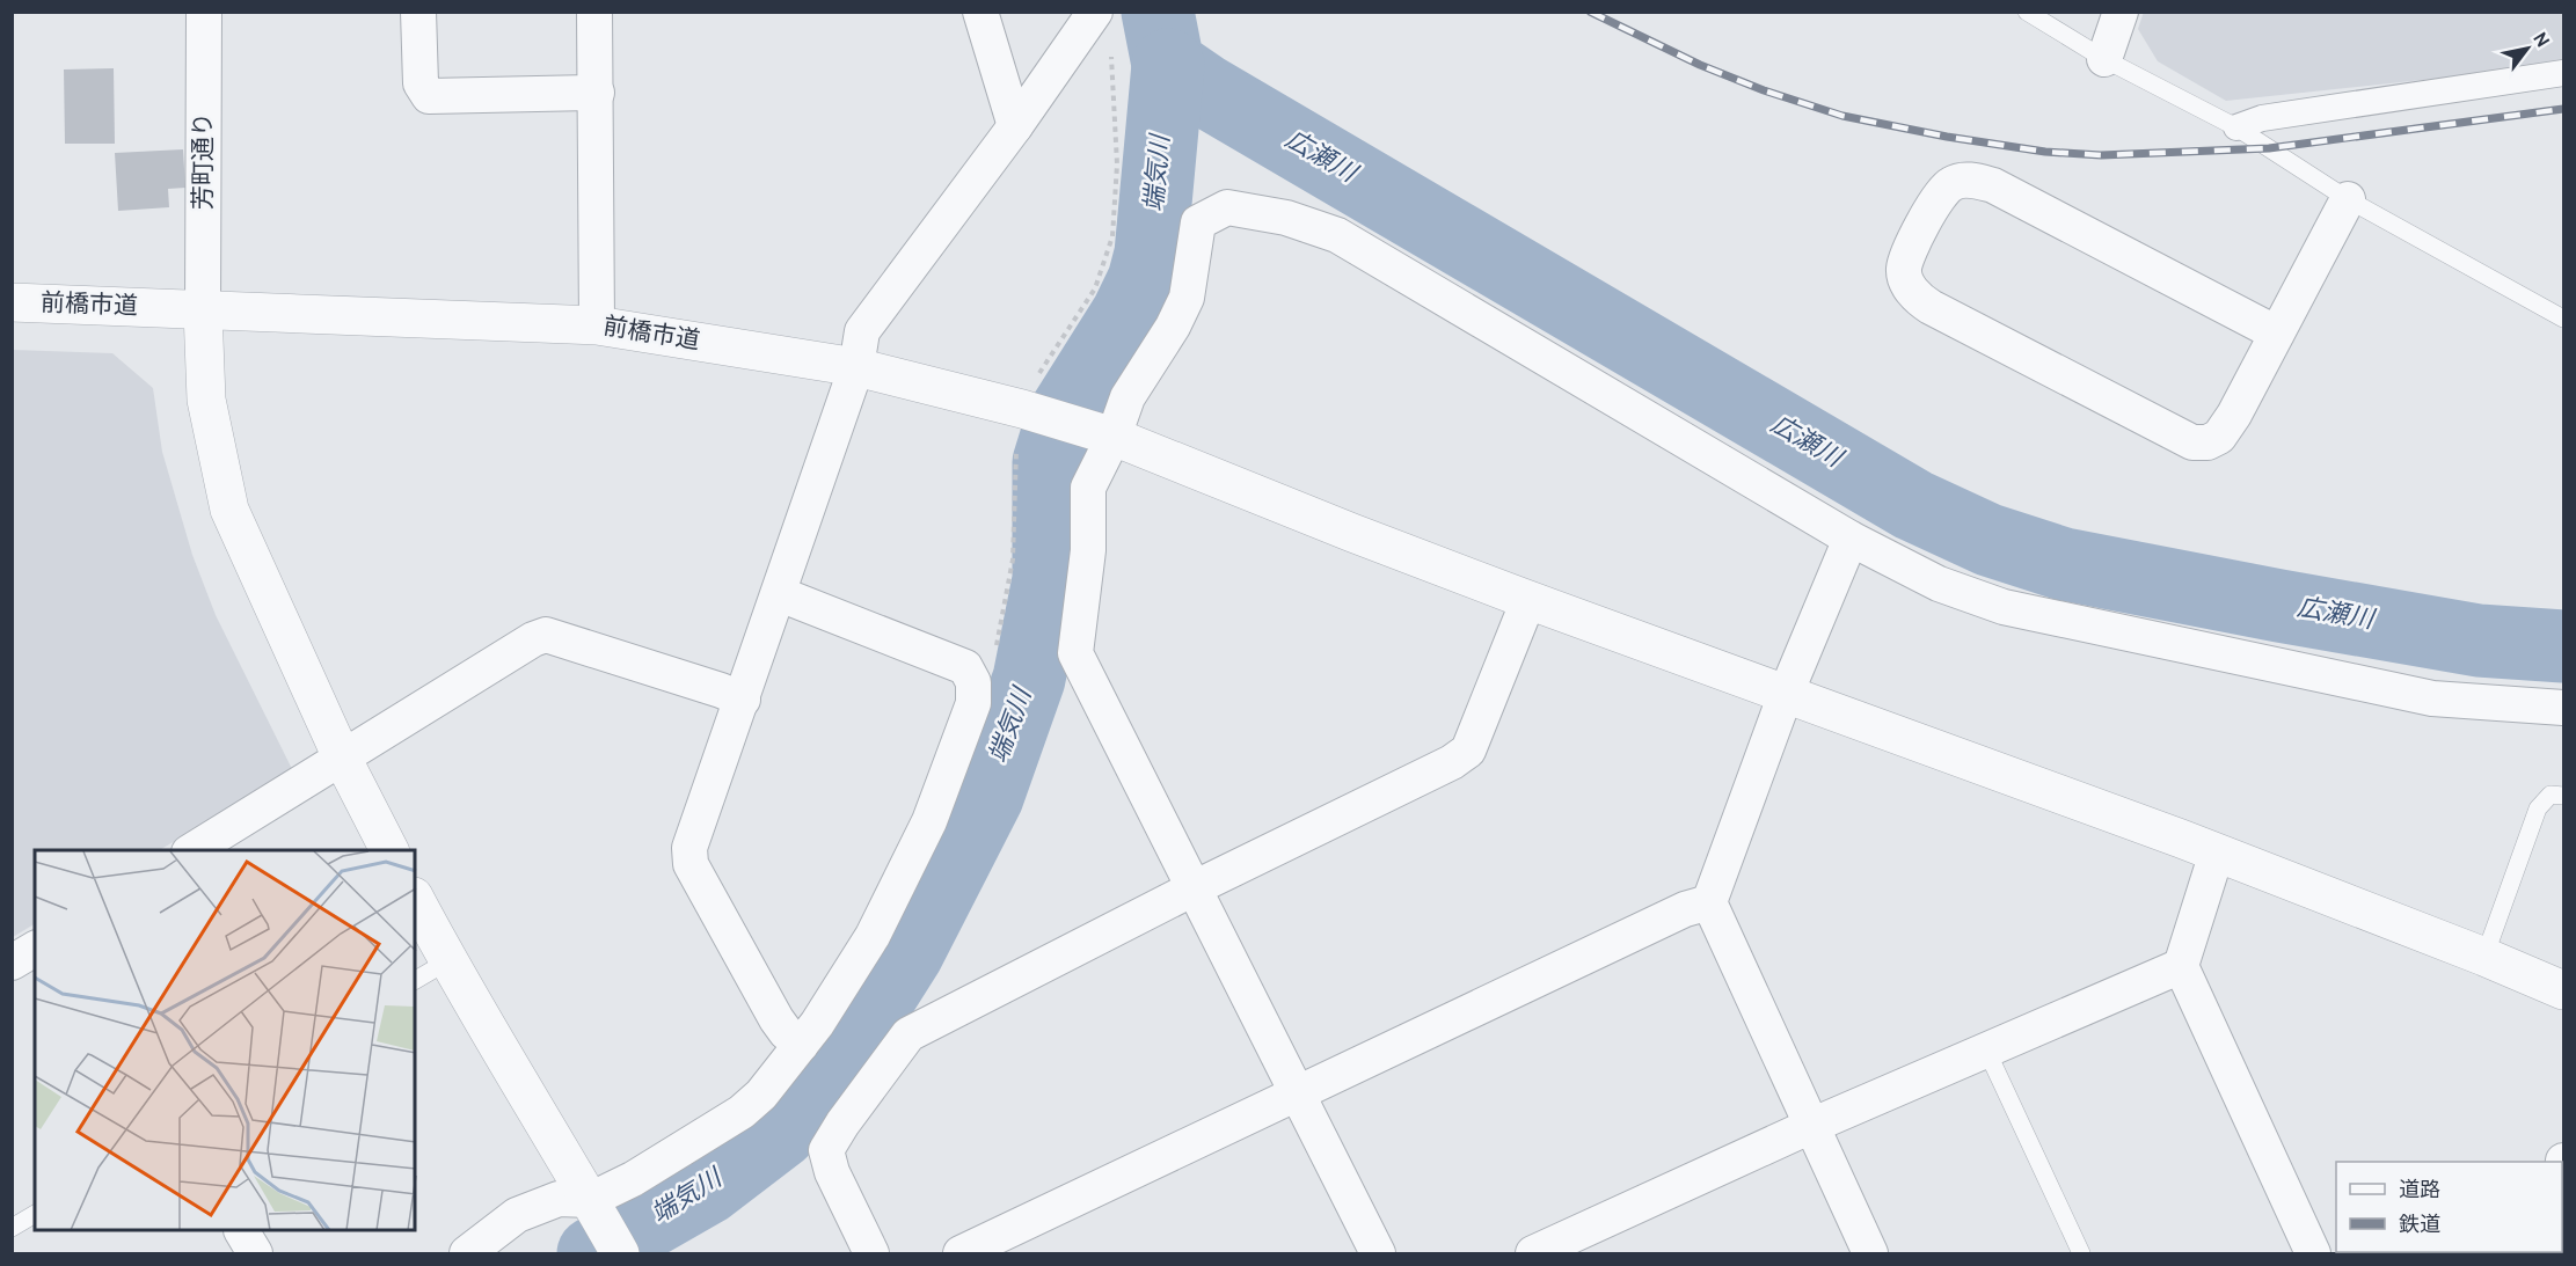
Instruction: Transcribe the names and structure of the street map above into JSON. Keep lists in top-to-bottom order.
{
  "streets": {
    "street": ["芳町通り", "前橋市道"]
  },
  "crossings": [
    ["芳町通り", "前橋市道"]
  ],
  "water": ["広瀬川", "端気川"],
  "legend": ["道路", "鉄道"],
  "north": "top right"
}
